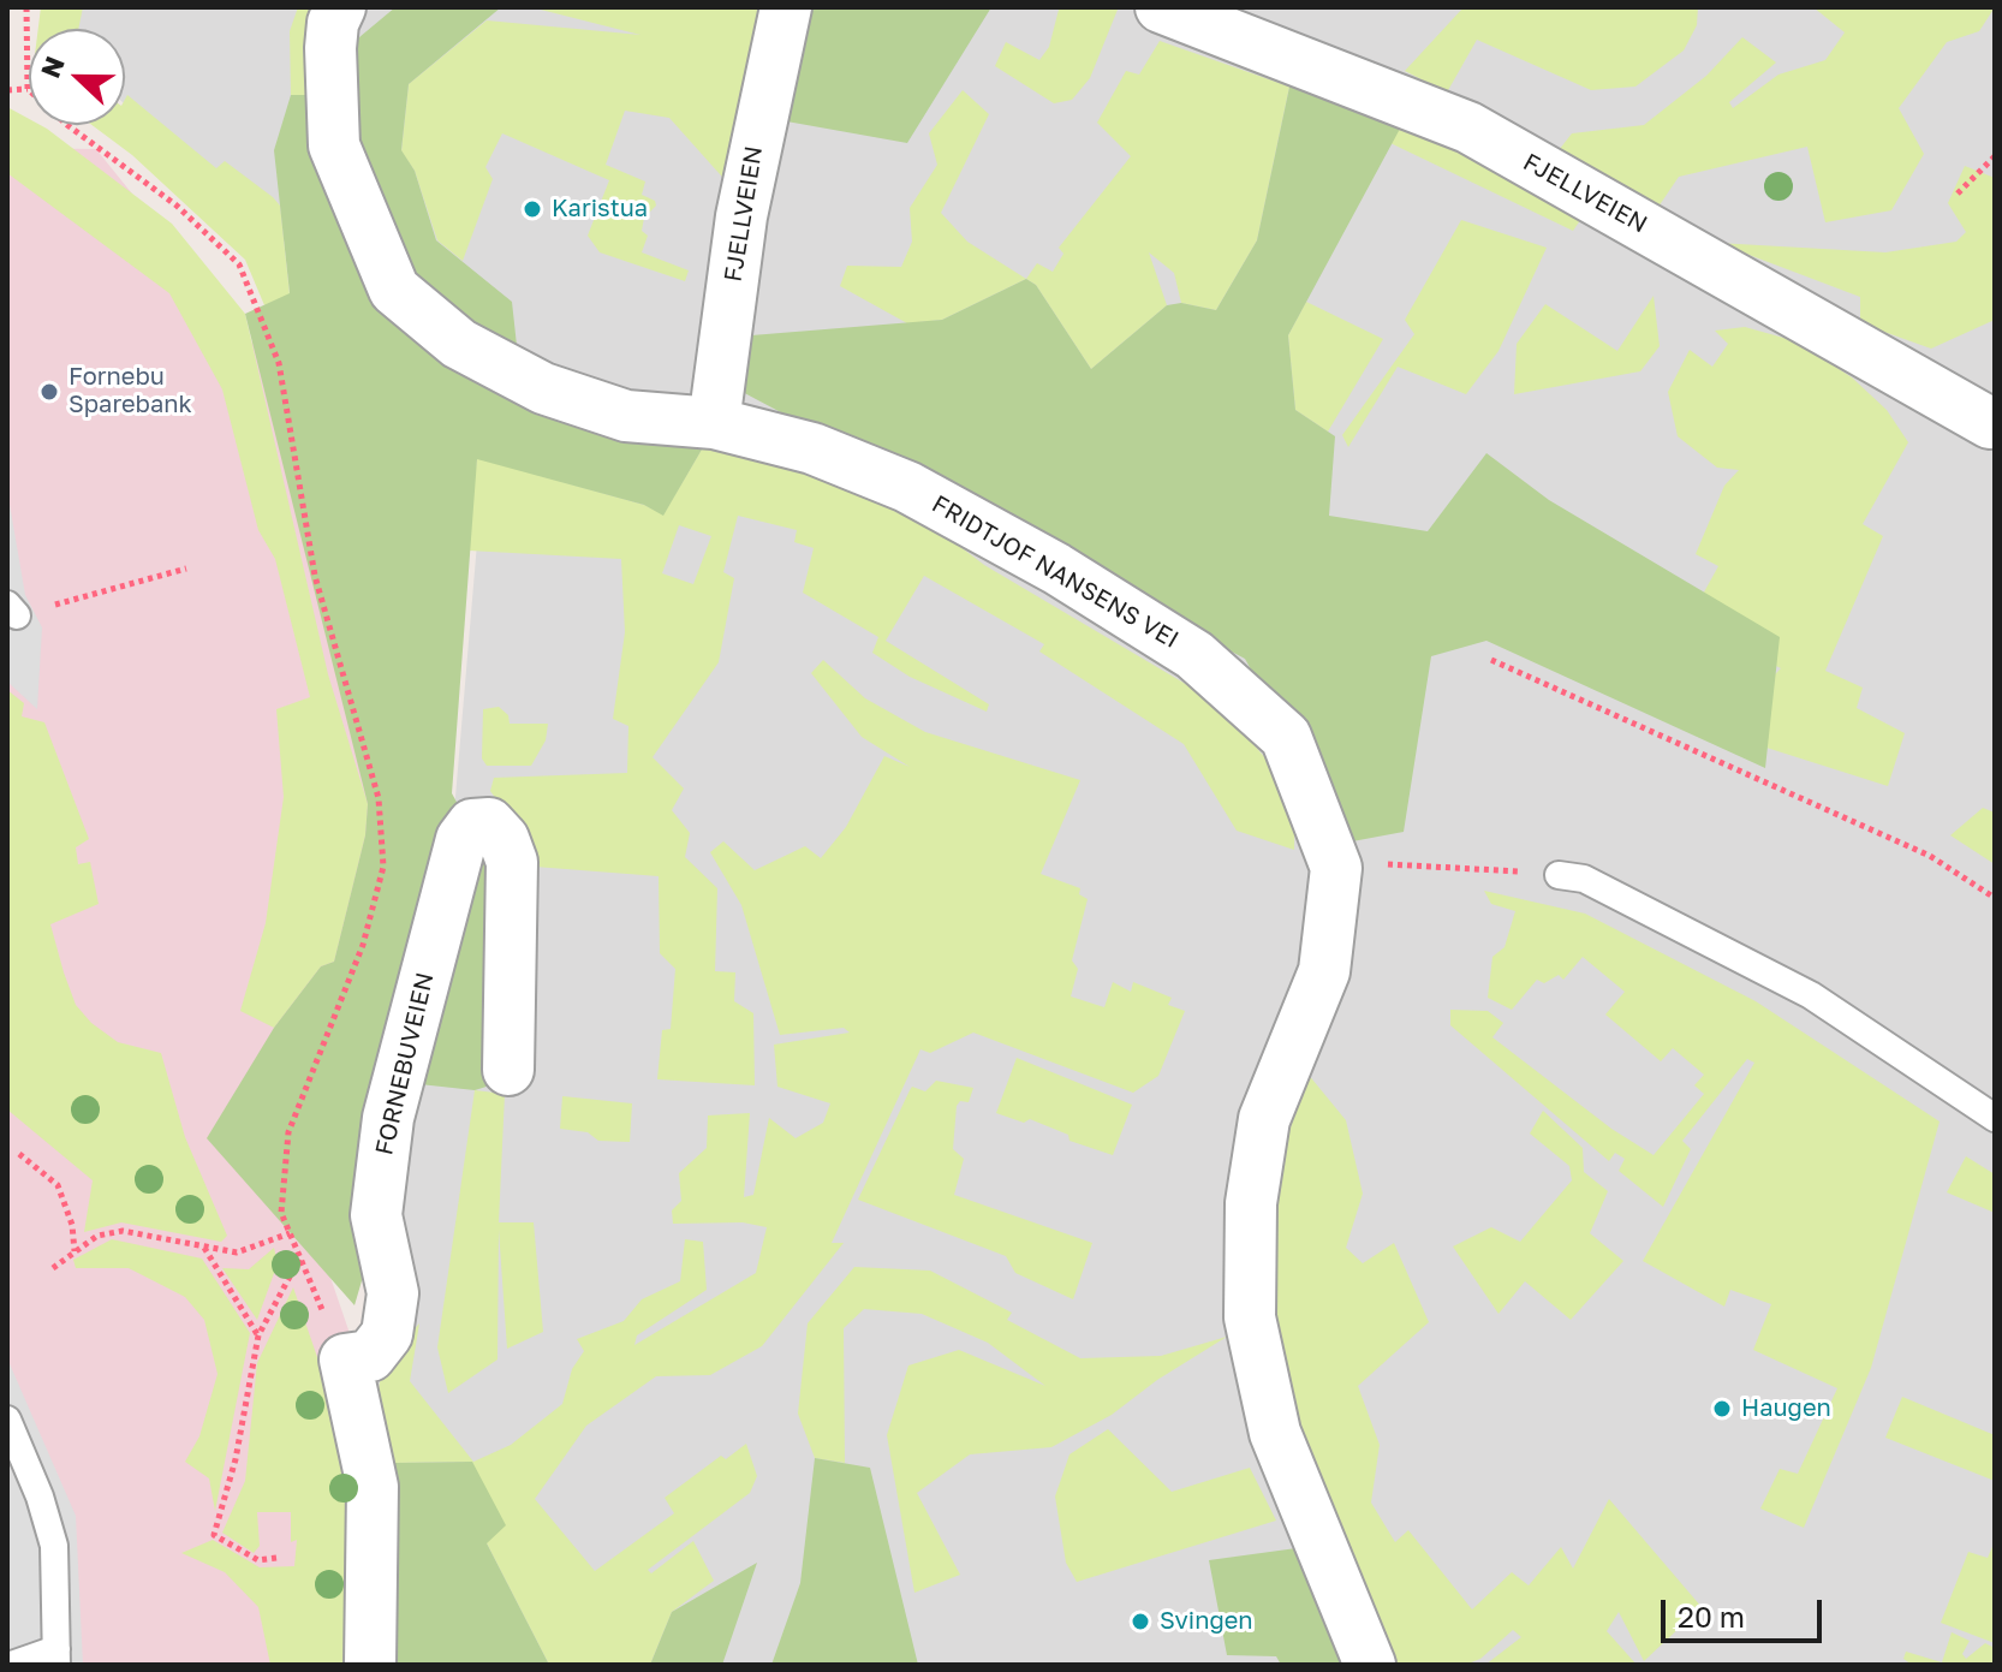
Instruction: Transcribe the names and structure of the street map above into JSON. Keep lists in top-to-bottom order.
{
  "streets": {
    "street": ["FJELLVEIEN", "FRIDTJOF NANSENS VEI", "FORNEBUVEIEN"]
  },
  "crossings": [
    ["FJELLVEIEN", "FRIDTJOF NANSENS VEI"]
  ],
  "places": [
    "Karistua",
    "Fornebu Sparebank",
    "Haugen",
    "Svingen"
  ],
  "scale_bar": "20 m",
  "north": "left"
}
